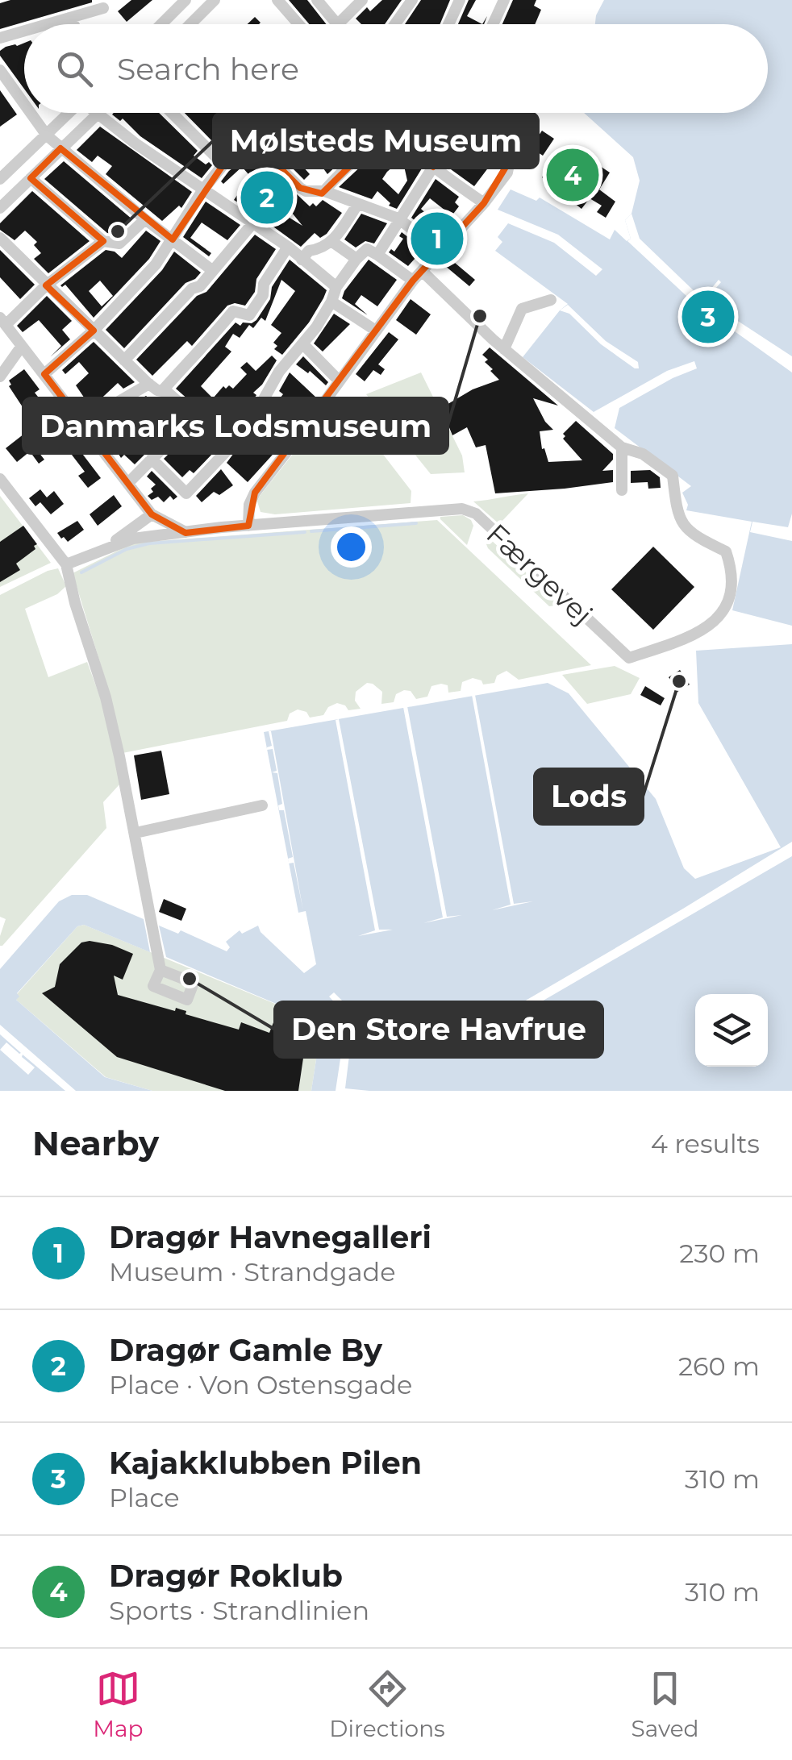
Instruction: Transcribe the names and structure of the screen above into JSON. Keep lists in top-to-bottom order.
{
  "streets": {
    "street": ["Færgevej"]
  },
  "places": [
    "Mølsteds Museum",
    "Danmarks Lodsmuseum",
    "Lods",
    "Den Store Havfrue"
  ],
  "page": {
    "search": "Search here",
    "pins": [
      "4",
      "2",
      "1",
      "3"
    ],
    "heading": ["Nearby", "4 results"],
    "list": [
      {
        "mark": "1",
        "name": "Dragør Havnegalleri",
        "note": "Museum · Strandgade",
        "value": "230 m"
      },
      {
        "mark": "2",
        "name": "Dragør Gamle By",
        "note": "Place · Von Ostensgade",
        "value": "260 m"
      },
      {
        "mark": "3",
        "name": "Kajakklubben Pilen",
        "note": "Place",
        "value": "310 m"
      },
      {
        "mark": "4",
        "name": "Dragør Roklub",
        "note": "Sports · Strandlinien",
        "value": "310 m"
      }
    ],
    "nav": ["Map", "Directions", "Saved"]
  }
}
